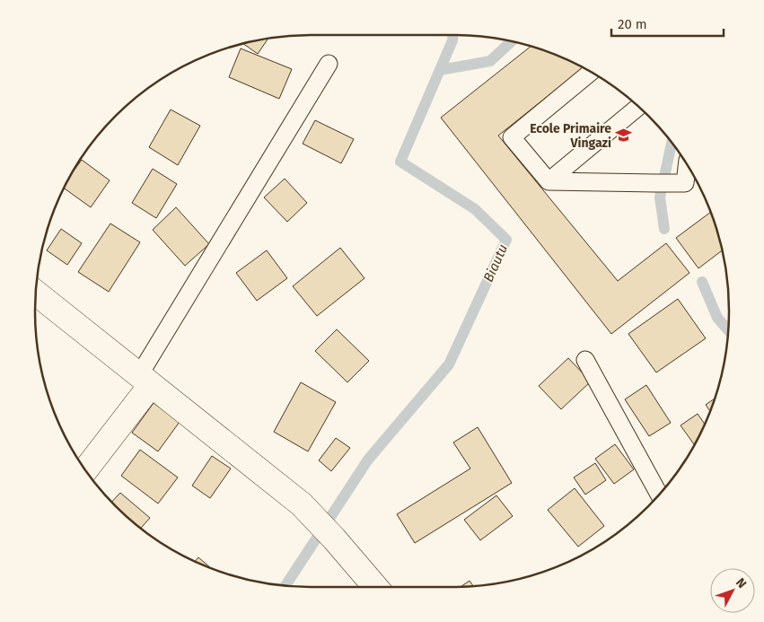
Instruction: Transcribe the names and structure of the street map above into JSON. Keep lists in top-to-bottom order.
{
  "water": ["Biautu"],
  "places": {
    "school or university": ["Ecole Primaire Vingazi"]
  },
  "scale_bar": "20 m",
  "north": "top right"
}
